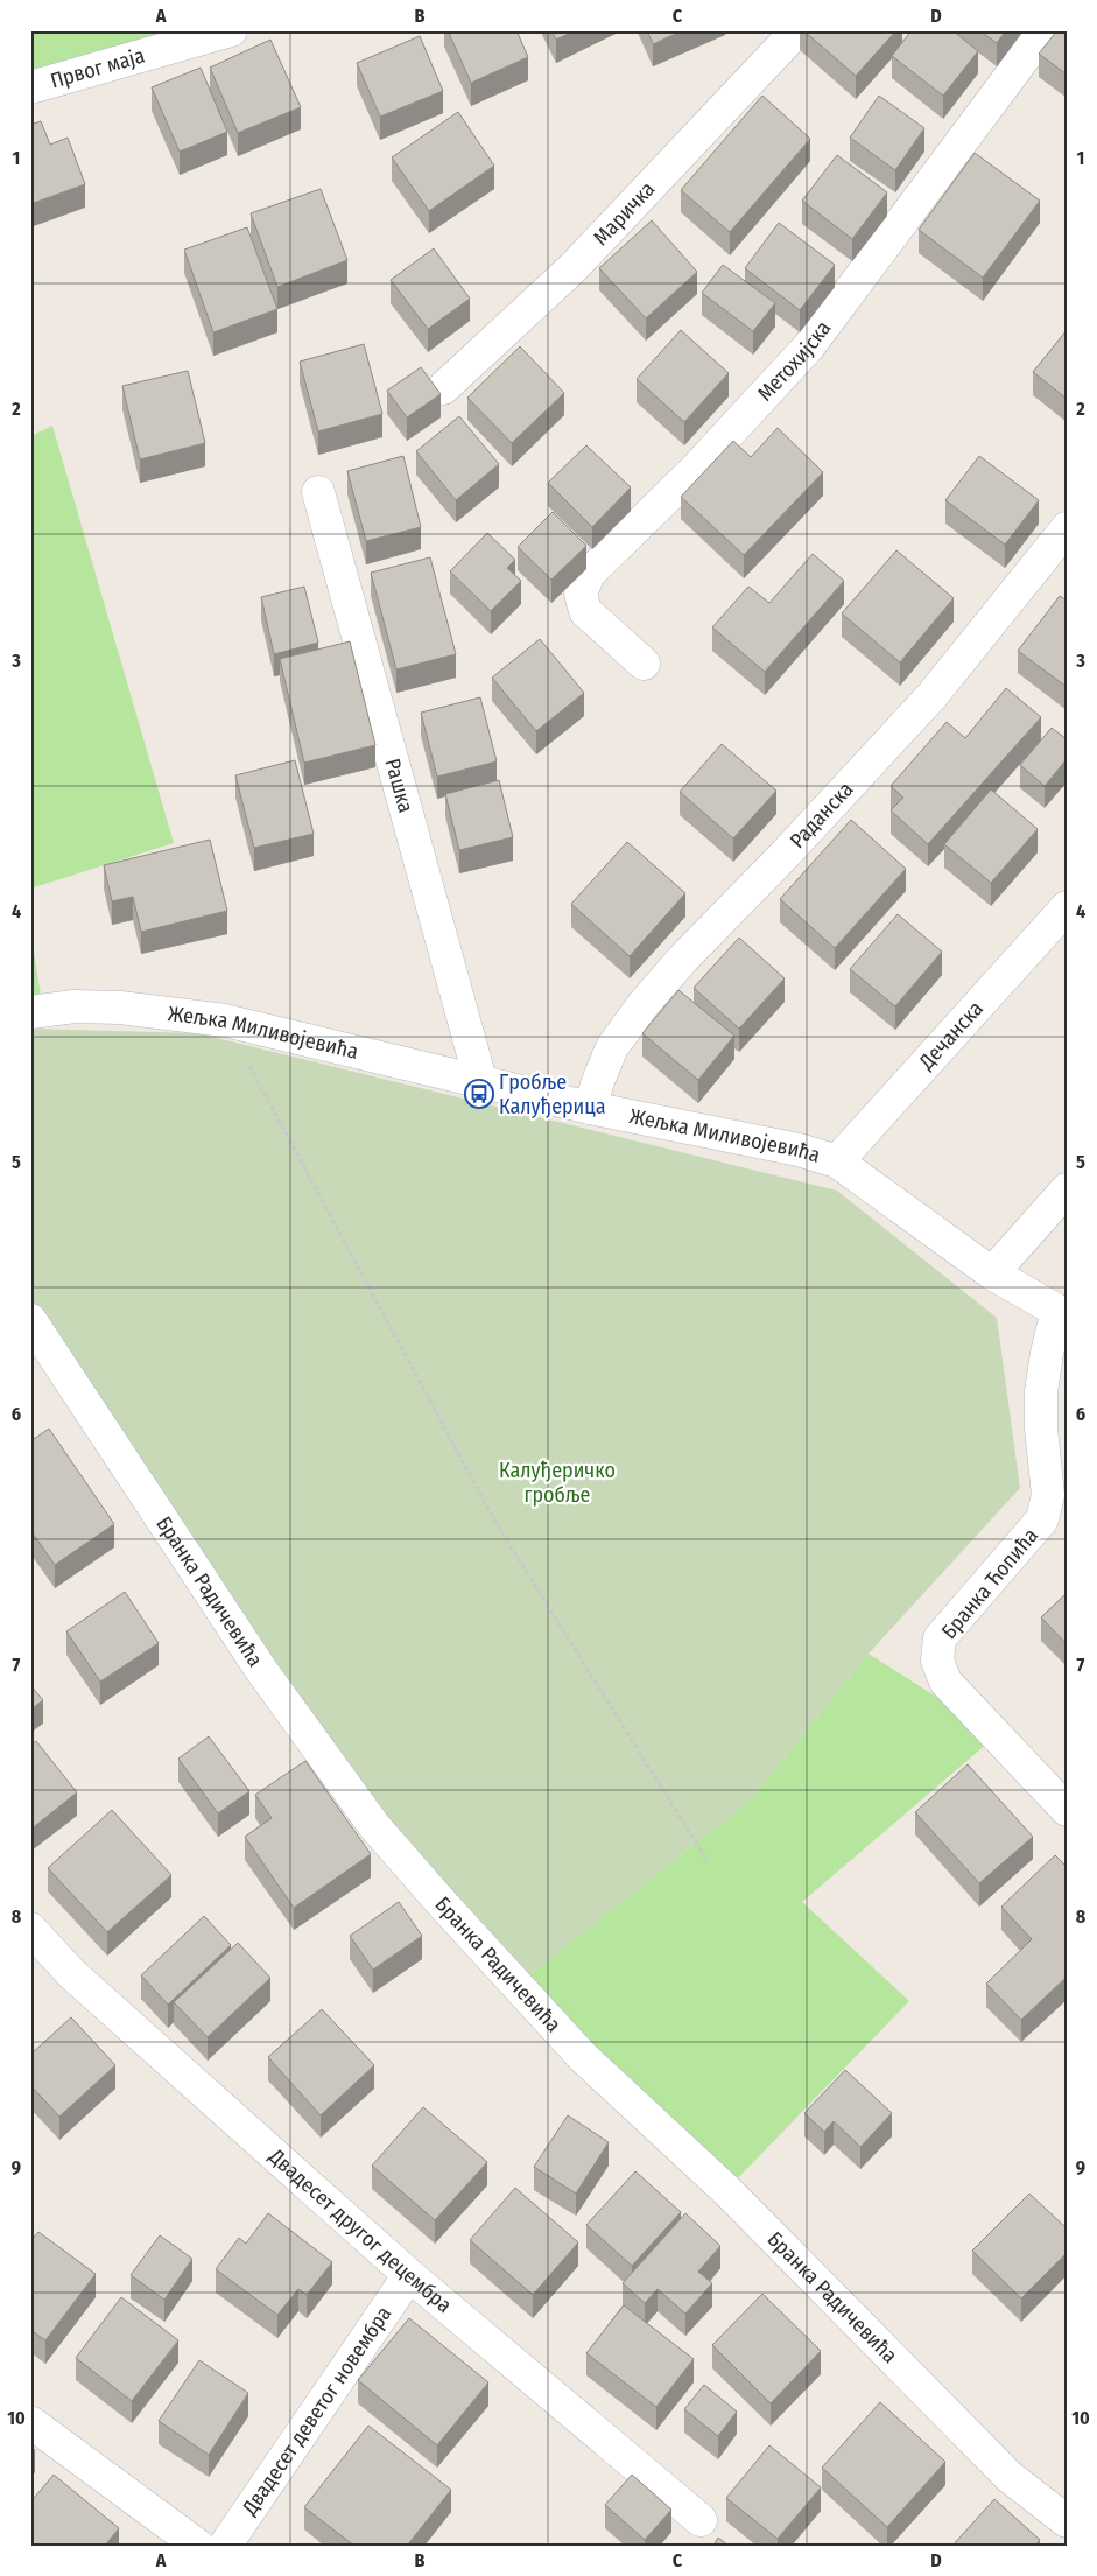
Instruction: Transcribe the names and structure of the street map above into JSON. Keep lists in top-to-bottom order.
{
  "streets": {
    "street": [
      "Првог маја",
      "Маричка",
      "Метохијска",
      "Рашка",
      "Раданска",
      "Жељка Миливојевића",
      "Дечанска",
      "Бранка Ћопића",
      "Бранка Радичевића",
      "Двадесет другог децембра",
      "Двадесет деветог новембра"
    ]
  },
  "crossings": [
    ["Рашка", "Жељка Миливојевића"],
    ["Раданска", "Жељка Миливојевића"],
    ["Жељка Миливојевића", "Дечанска"],
    ["Жељка Миливојевића", "Бранка Ћопића"],
    ["Двадесет другог децембра", "Двадесет деветог новембра"]
  ],
  "parks": ["Калуђеричко гробље"],
  "places": {
    "bus stop": ["Гробље Калуђерица"]
  },
  "grid": {
    "columns": [
      "A",
      "B",
      "C",
      "D"
    ],
    "rows": [
      "1",
      "2",
      "3",
      "4",
      "5",
      "6",
      "7",
      "8",
      "9",
      "10"
    ]
  }
}
